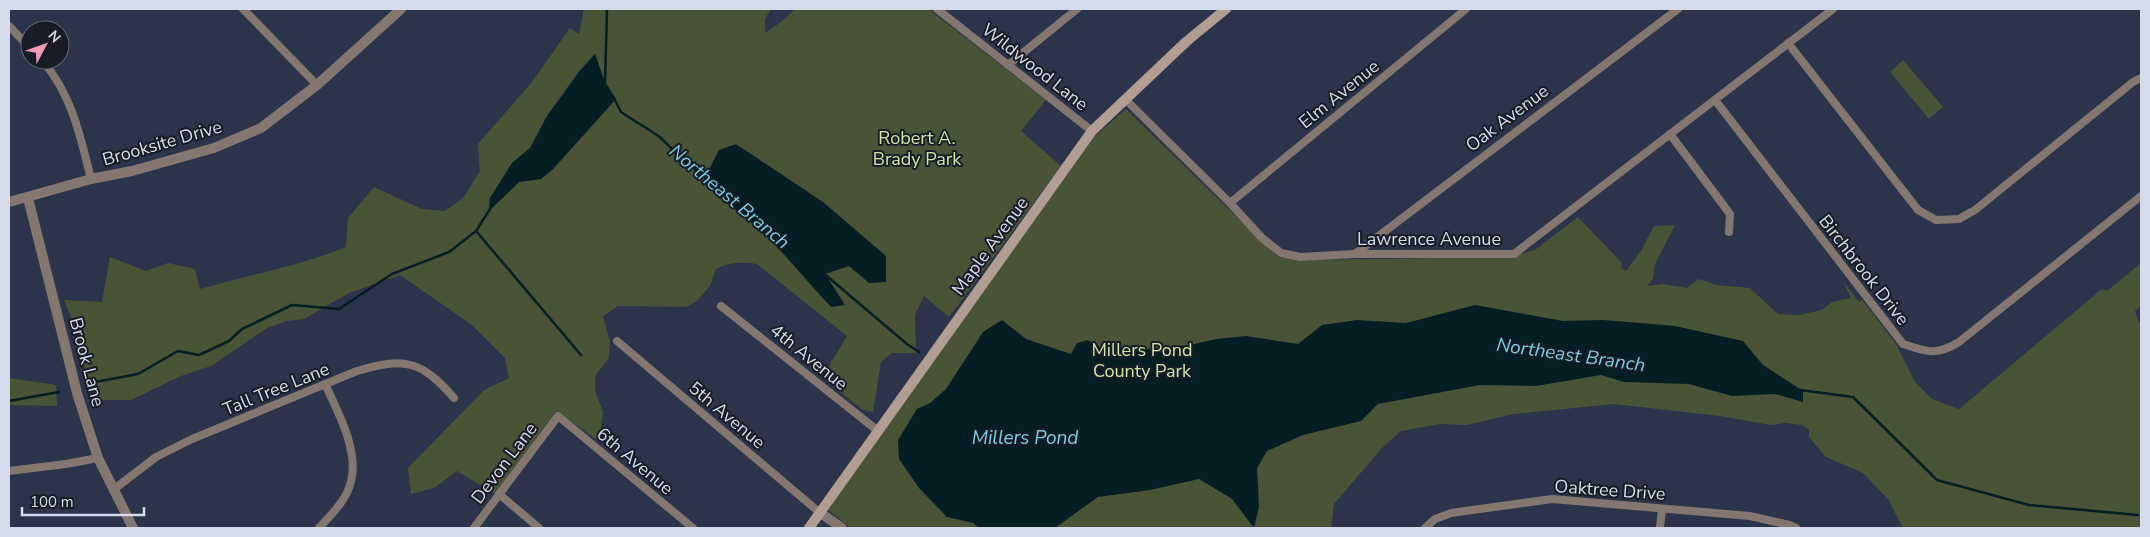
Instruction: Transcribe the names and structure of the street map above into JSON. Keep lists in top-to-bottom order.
{
  "streets": {
    "main road": ["Maple Avenue"],
    "street": [
      "Wildwood Lane",
      "Elm Avenue",
      "Oak Avenue",
      "Brooksite Drive",
      "Lawrence Avenue",
      "Birchbrook Drive",
      "4th Avenue",
      "Brook Lane",
      "Tall Tree Lane",
      "5th Avenue",
      "6th Avenue",
      "Devon Lane",
      "Oaktree Drive"
    ]
  },
  "crossings": [
    ["Wildwood Lane", "Maple Avenue"],
    ["Elm Avenue", "Lawrence Avenue"],
    ["Oak Avenue", "Lawrence Avenue"],
    ["Brooksite Drive", "Brook Lane"],
    ["Lawrence Avenue", "Maple Avenue"],
    ["Lawrence Avenue", "Birchbrook Drive"],
    ["Maple Avenue", "4th Avenue"],
    ["Maple Avenue", "5th Avenue"],
    ["Brook Lane", "Tall Tree Lane"],
    ["6th Avenue", "Devon Lane"]
  ],
  "water": ["Northeast Branch", "Millers Pond"],
  "parks": ["Robert A. Brady Park", "Millers Pond County Park"],
  "scale_bar": "100 m",
  "north": "top right"
}
